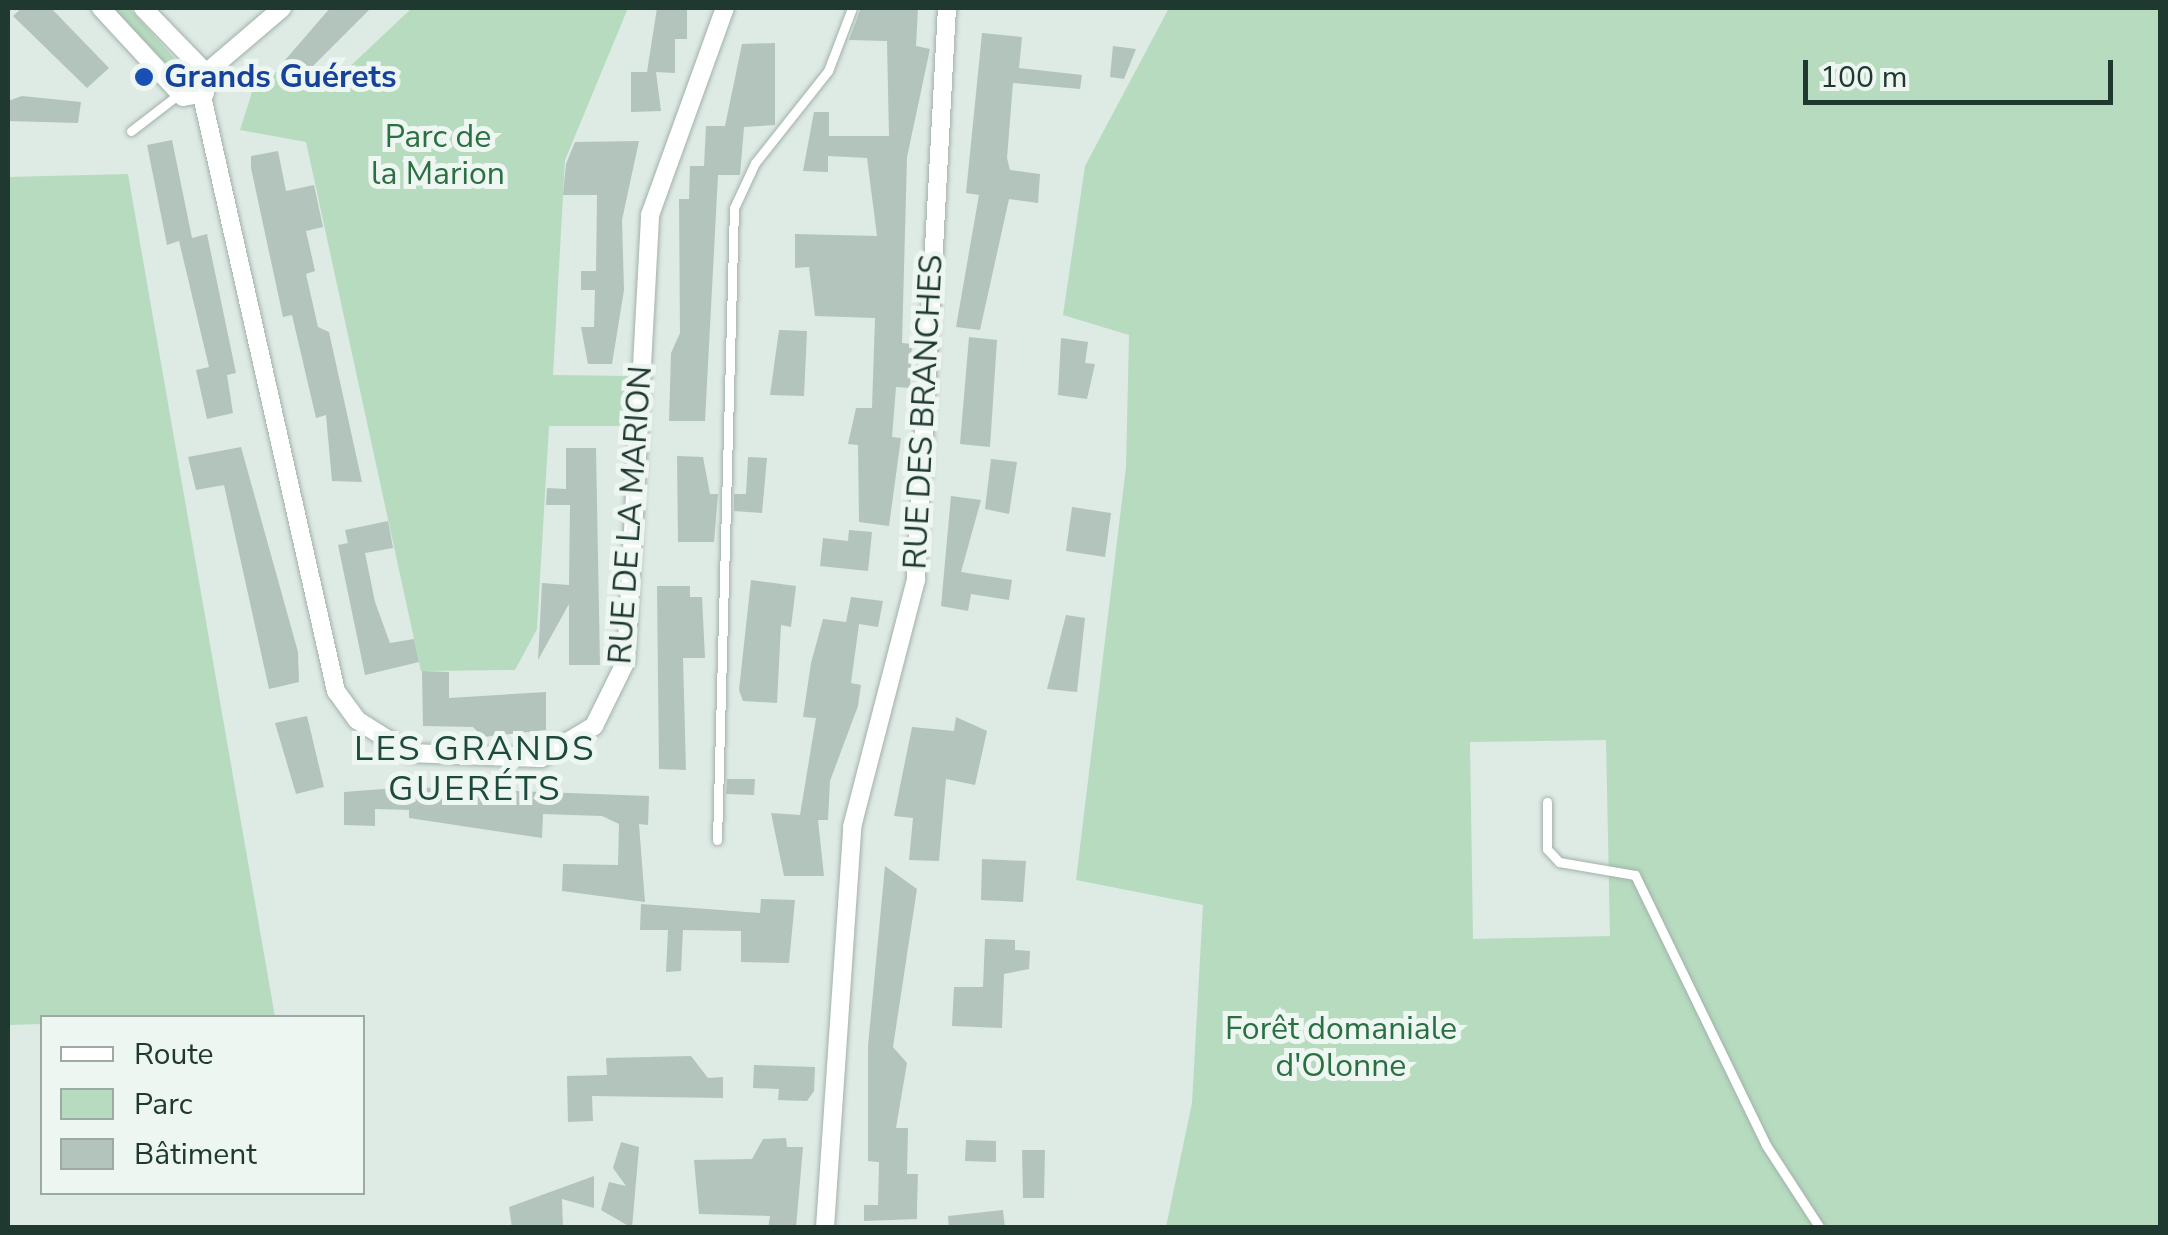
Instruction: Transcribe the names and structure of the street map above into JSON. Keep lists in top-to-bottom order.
{
  "streets": {
    "street": ["RUE DES BRANCHES", "RUE DE LA MARION"]
  },
  "districts": ["LES GRANDS GUERÉTS"],
  "parks": ["Parc de la Marion", "Forêt domaniale d'Olonne"],
  "places": ["Grands Guérets"],
  "legend": ["Route", "Parc", "Bâtiment"],
  "scale_bar": "100 m"
}
